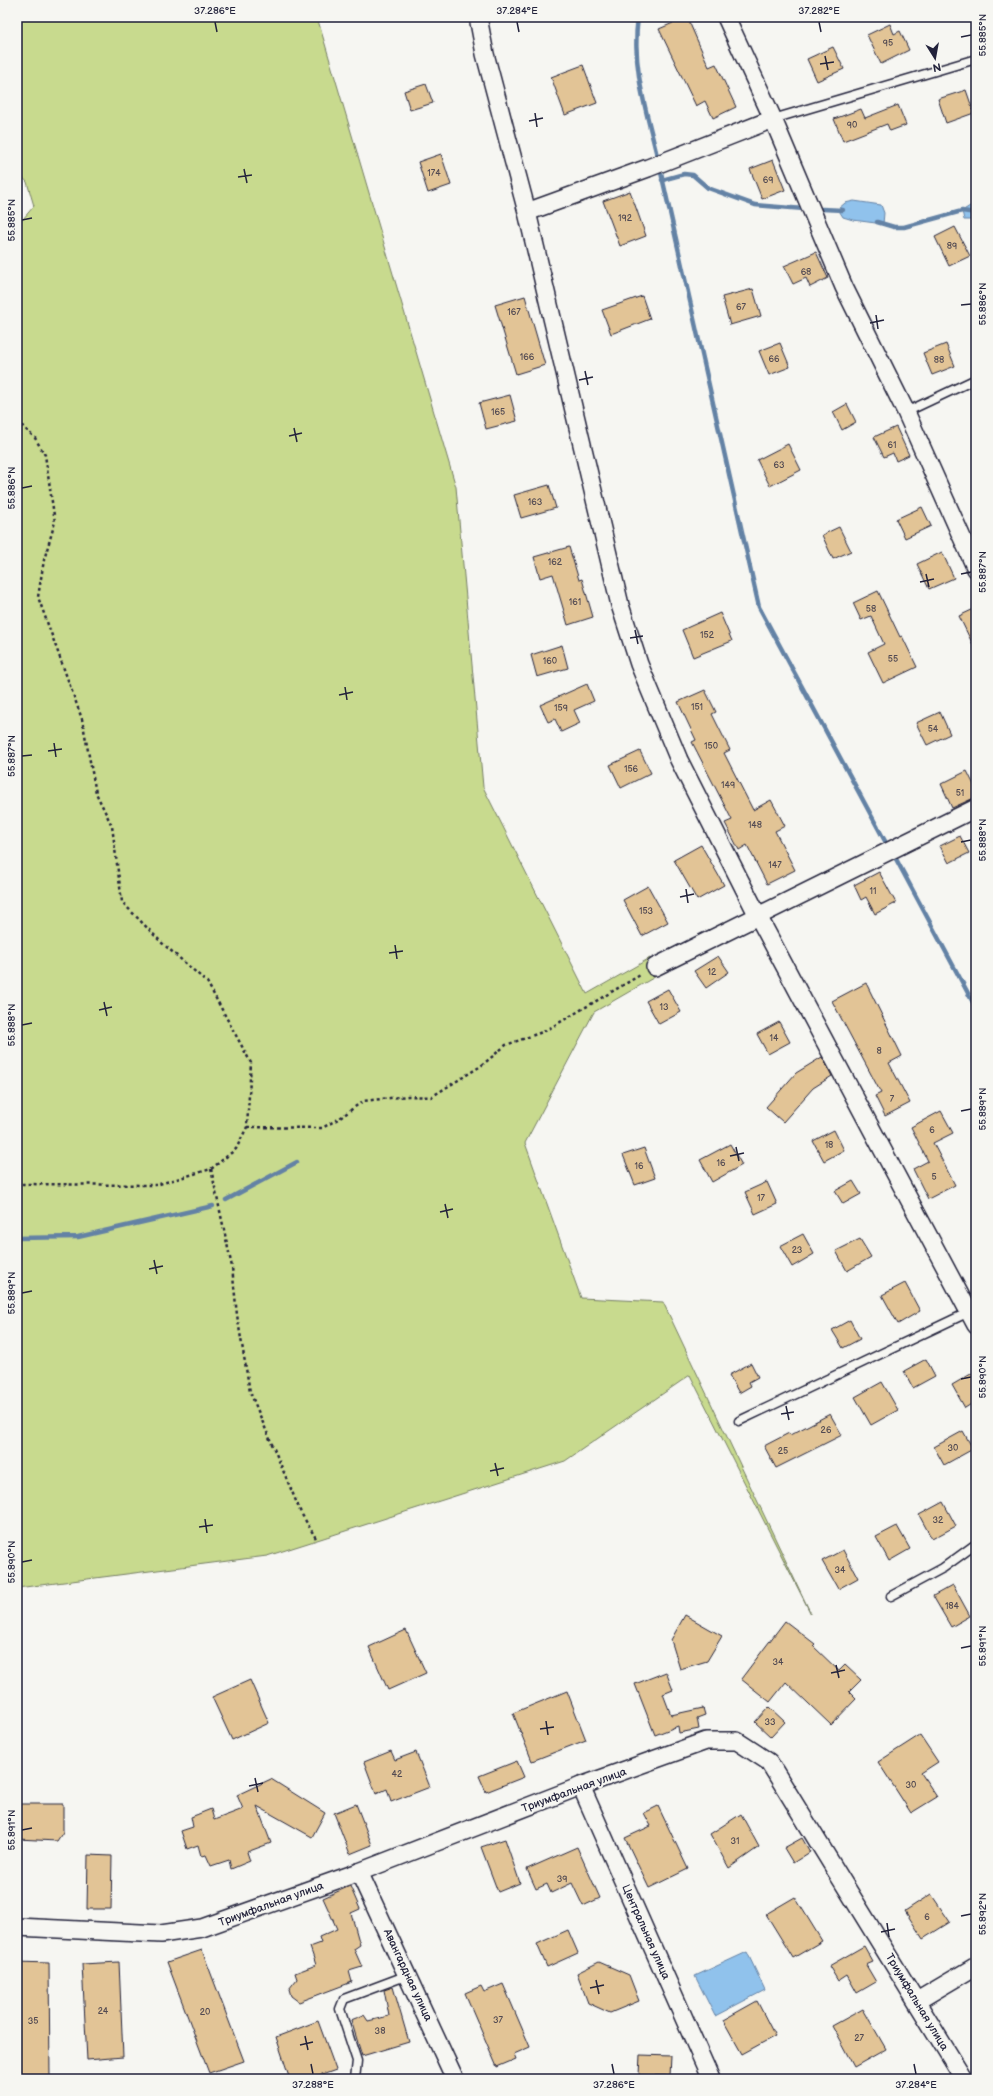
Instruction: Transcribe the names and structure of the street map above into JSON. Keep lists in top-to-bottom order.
{
  "streets": {
    "street": ["Триумфальная улица", "Центральная улица", "Авангардная улица"]
  },
  "crossings": [
    ["Триумфальная улица", "Центральная улица"],
    ["Триумфальная улица", "Авангардная улица"]
  ],
  "house_numbers": [
    "95",
    "90",
    "174",
    "69",
    "192",
    "89",
    "68",
    "67",
    "167",
    "166",
    "66",
    "88",
    "165",
    "61",
    "63",
    "163",
    "162",
    "161",
    "58",
    "152",
    "55",
    "160",
    "151",
    "159",
    "54",
    "150",
    "156",
    "149",
    "51",
    "148",
    "147",
    "11",
    "153",
    "12",
    "13",
    "14",
    "8",
    "7",
    "6",
    "18",
    "16",
    "16",
    "5",
    "17",
    "23",
    "26",
    "30",
    "25",
    "32",
    "34",
    "184",
    "34",
    "33",
    "42",
    "30",
    "31",
    "39",
    "6",
    "24",
    "20",
    "37",
    "35",
    "38",
    "27"
  ],
  "north": "bottom",
  "coordinates": [
    "37.286°E",
    "37.284°E",
    "37.282°E",
    "55.885°N",
    "55.886°N",
    "55.887°N",
    "55.888°N",
    "55.889°N",
    "55.890°N",
    "55.891°N",
    "55.892°N",
    "37.288°E"
  ]
}
